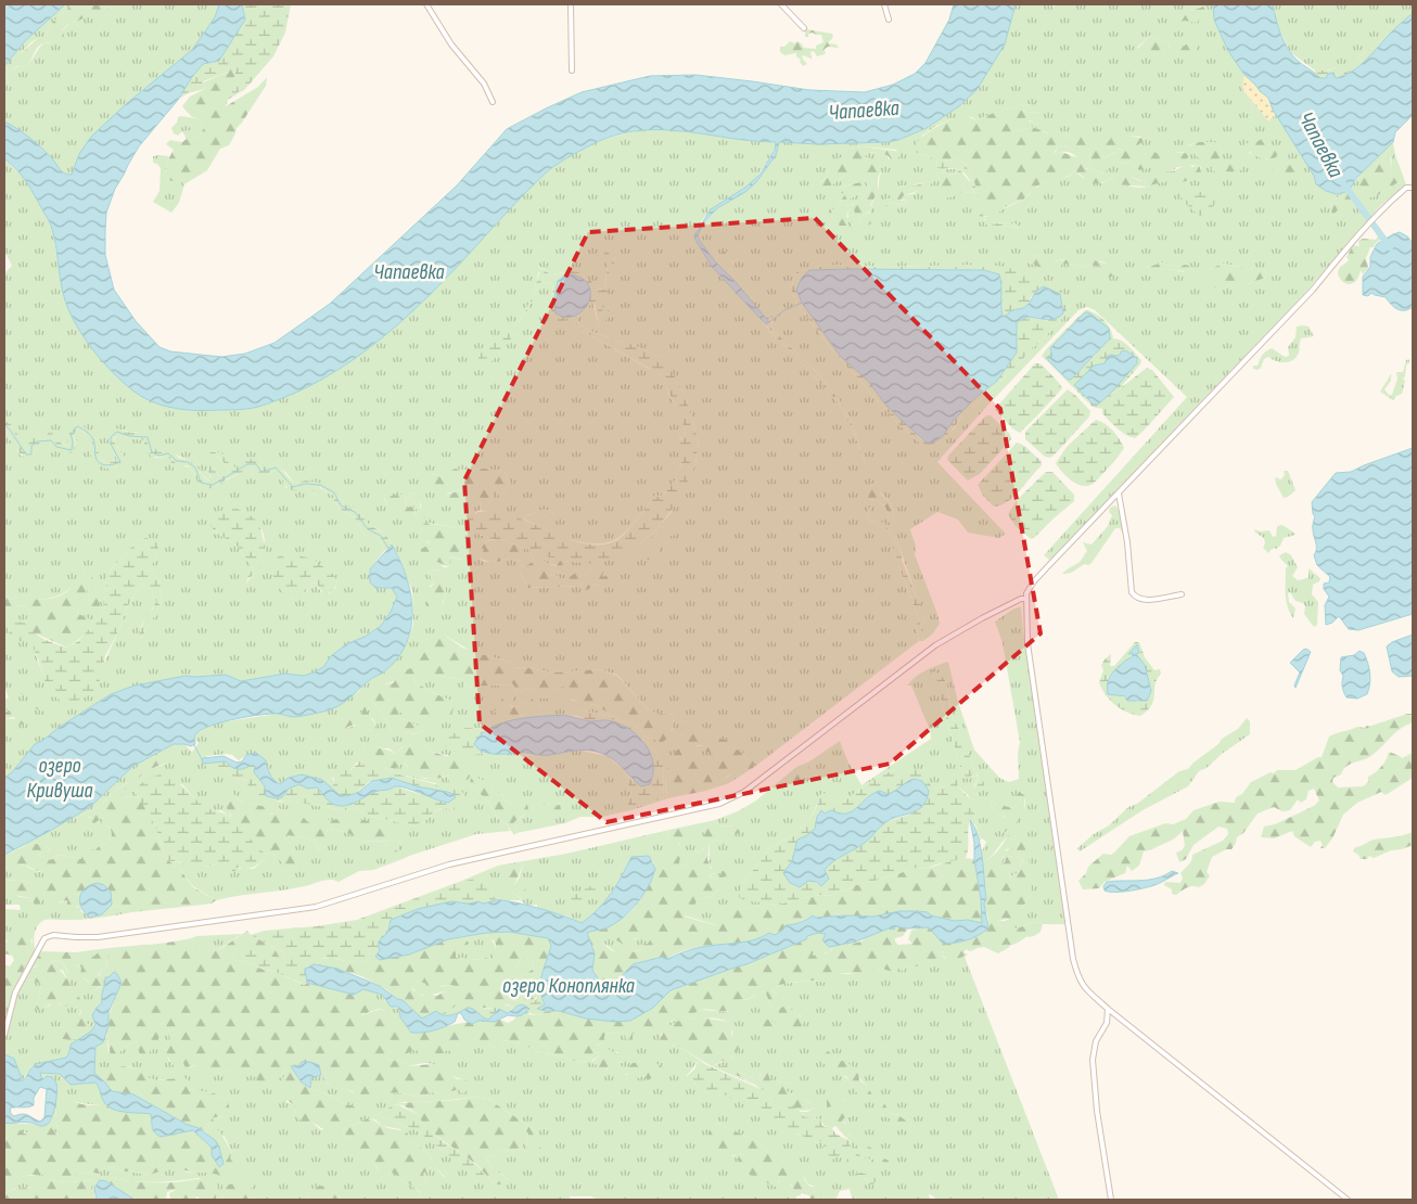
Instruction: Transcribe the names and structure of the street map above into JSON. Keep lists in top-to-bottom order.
{
  "water": ["Чапаевка", "озеро Кривуша", "озеро Коноплянка"]
}
